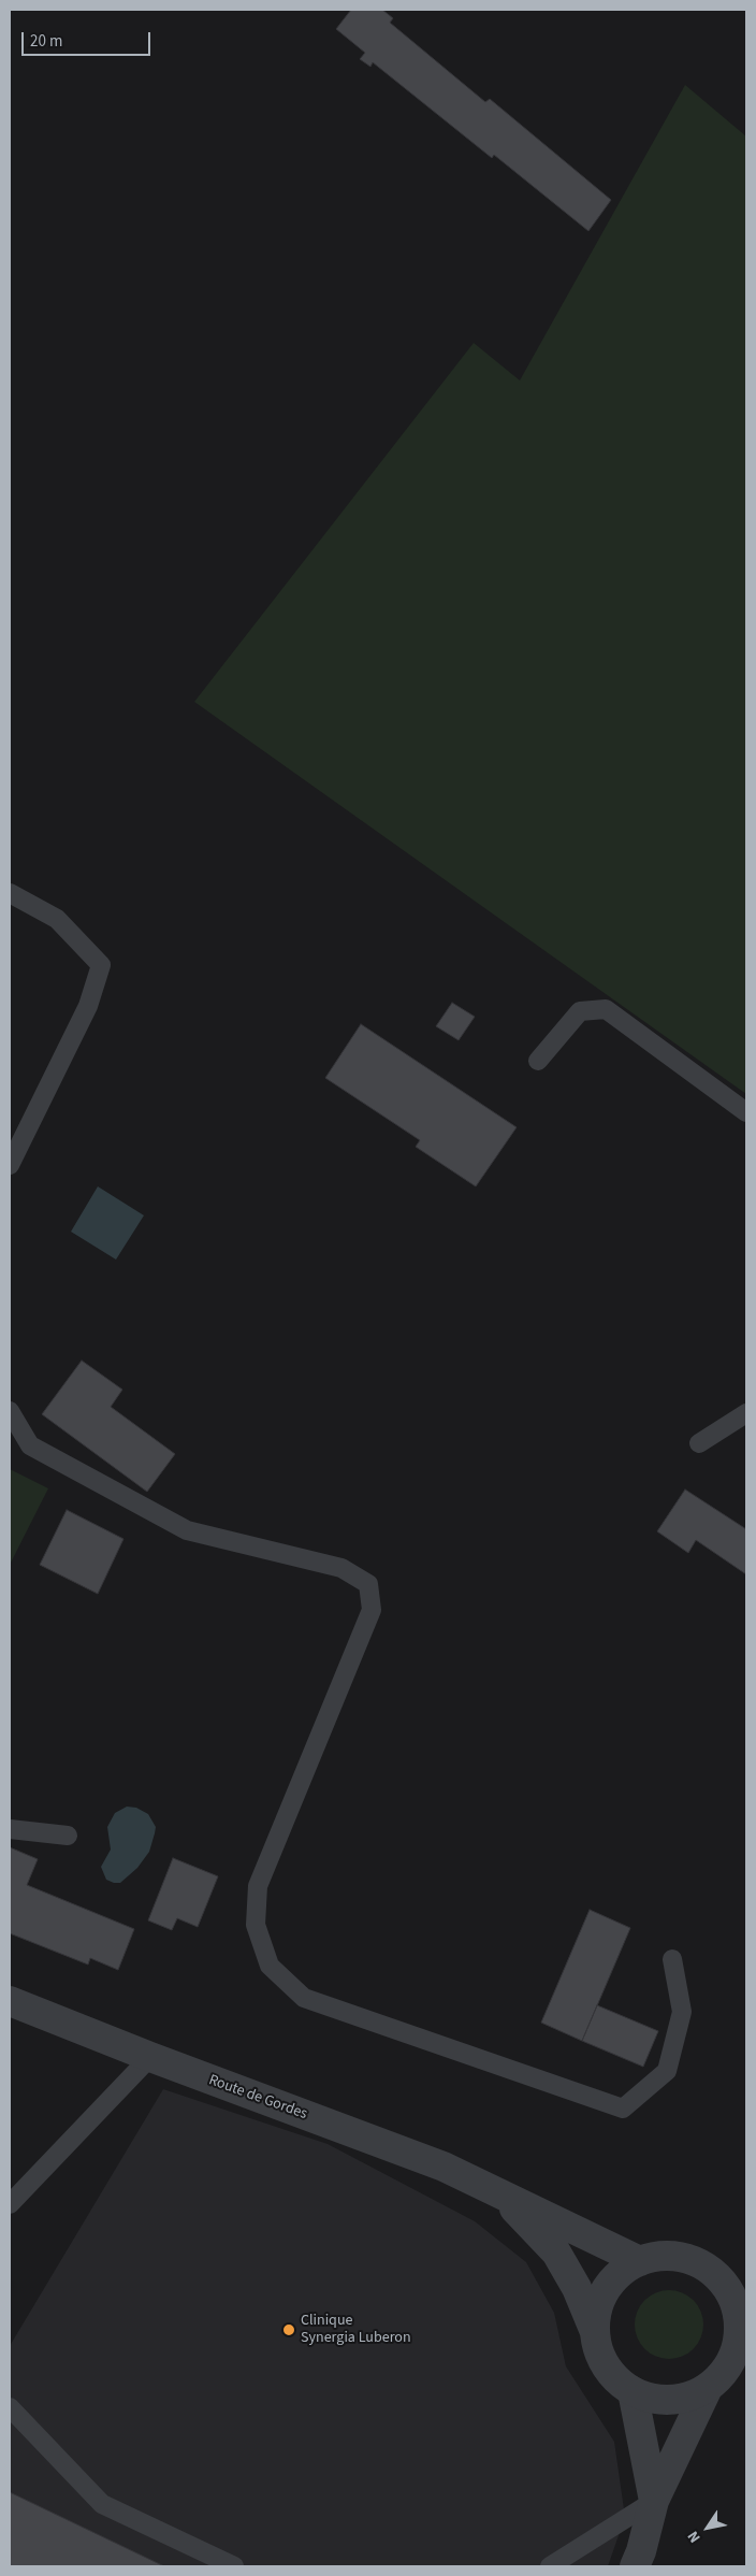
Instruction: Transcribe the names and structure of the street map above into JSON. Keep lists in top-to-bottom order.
{
  "streets": {
    "street": ["Route de Gordes"]
  },
  "places": ["Clinique Synergia Luberon"],
  "scale_bar": "20 m",
  "north": "bottom left"
}
